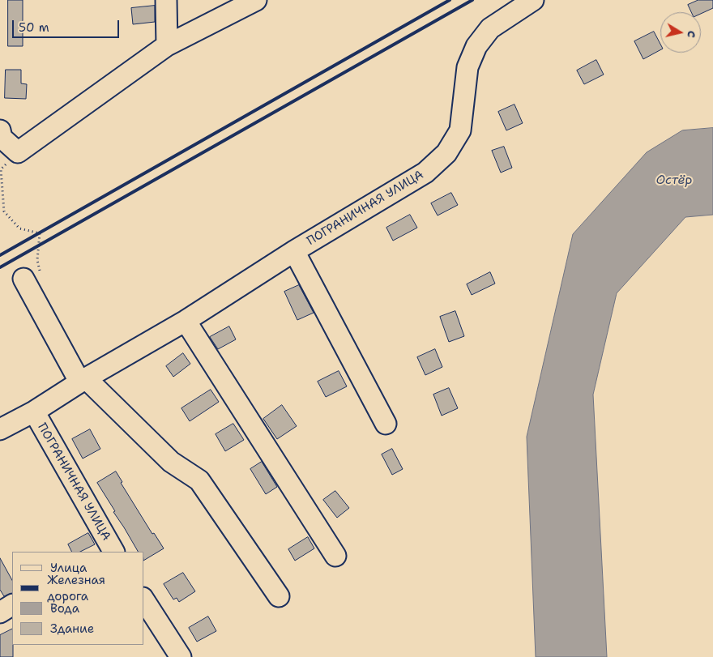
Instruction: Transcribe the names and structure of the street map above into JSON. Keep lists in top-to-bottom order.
{
  "streets": {
    "street": ["ПОГРАНИЧНАЯ УЛИЦА"]
  },
  "water": ["Остёр"],
  "legend": [
    "Улица",
    "Железная дорога",
    "Вода",
    "Здание"
  ],
  "scale_bar": "50 m",
  "north": "right"
}
